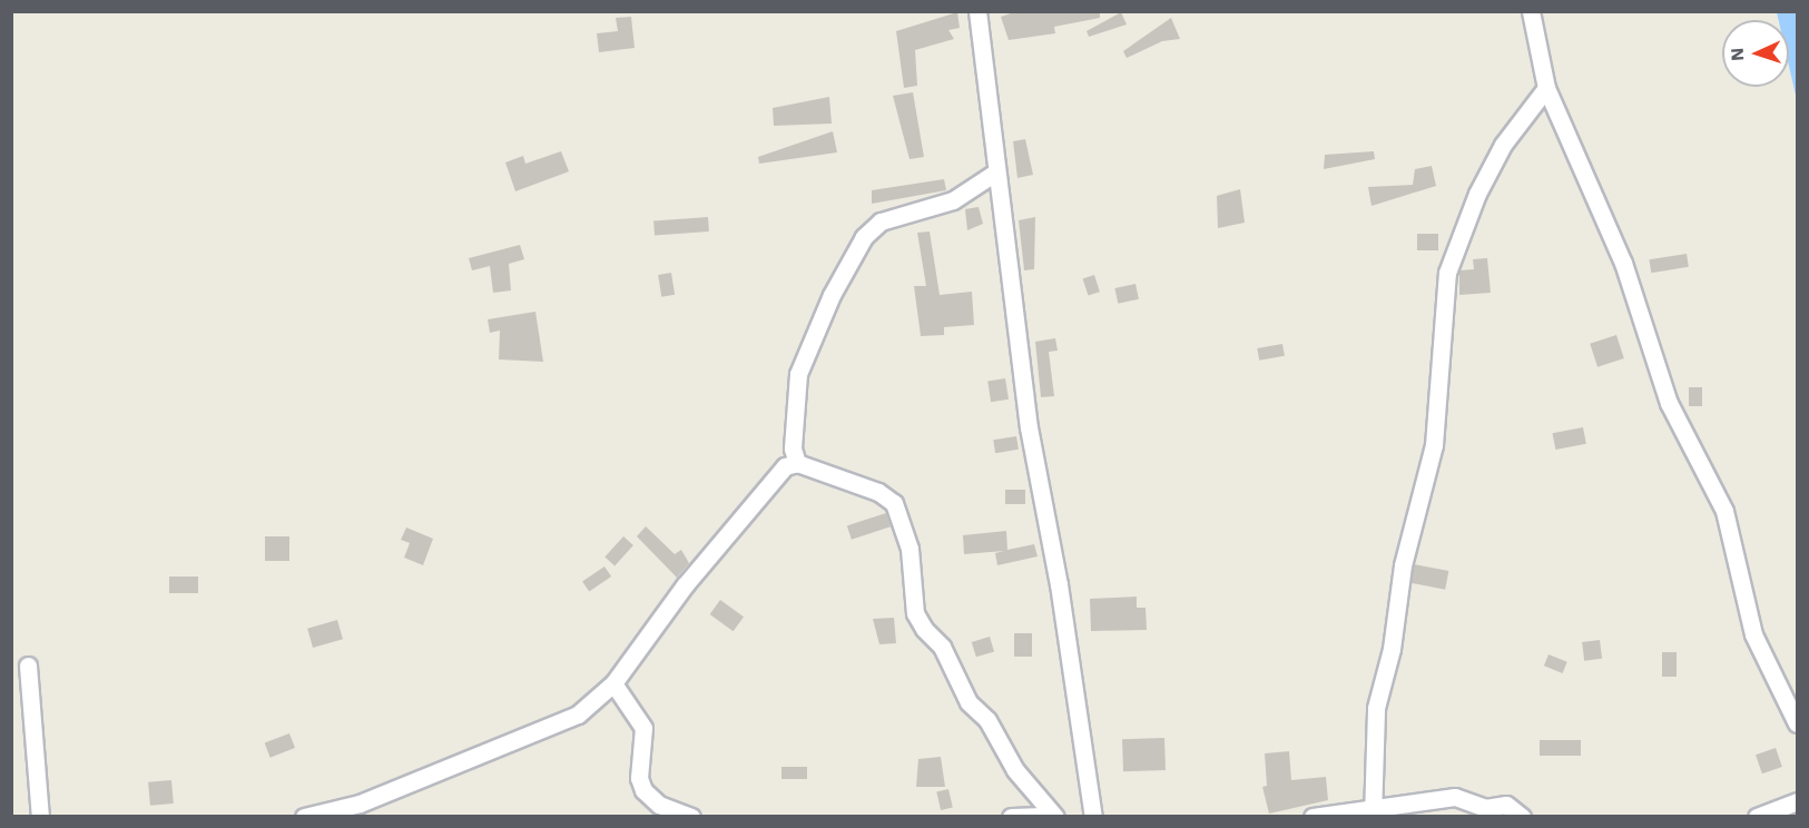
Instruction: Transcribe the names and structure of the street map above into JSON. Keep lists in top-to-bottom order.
{
  "north": "left"
}
